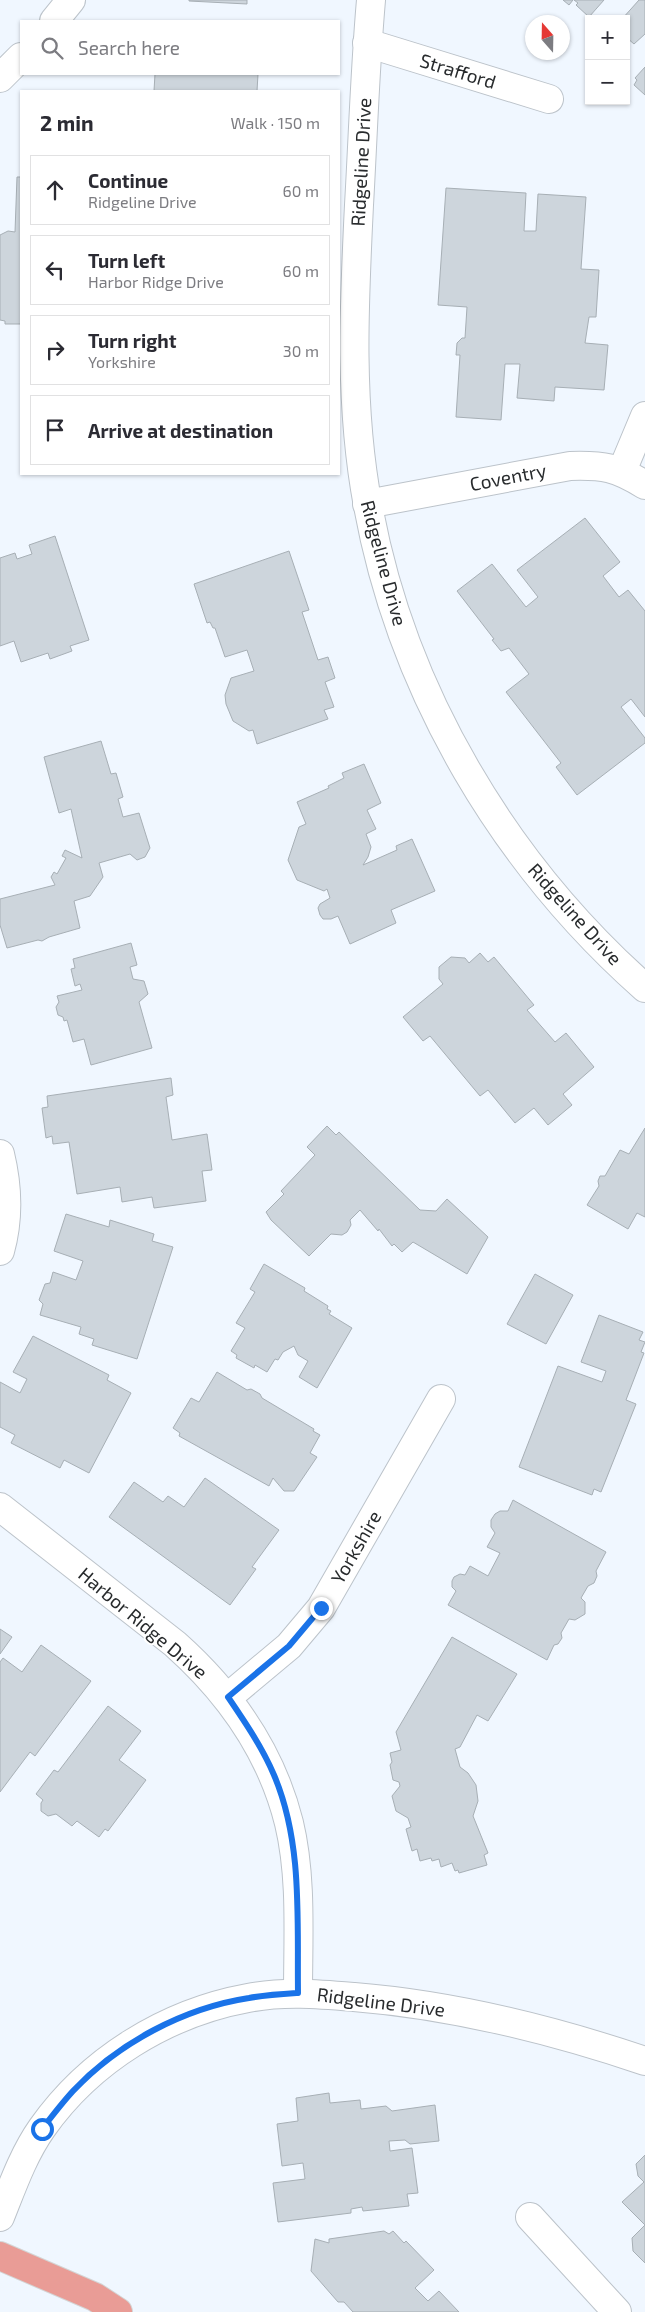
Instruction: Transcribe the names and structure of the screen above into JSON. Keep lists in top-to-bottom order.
{
  "streets": {
    "street": [
      "Strafford",
      "Ridgeline Drive",
      "Coventry",
      "Yorkshire",
      "Harbor Ridge Drive"
    ]
  },
  "crossings": [
    ["Strafford", "Ridgeline Drive"],
    ["Ridgeline Drive", "Coventry"],
    ["Ridgeline Drive", "Harbor Ridge Drive"],
    ["Yorkshire", "Harbor Ridge Drive"]
  ],
  "north": "top",
  "page": {
    "map_buttons": ["+", "−"],
    "search": "Search here",
    "heading": ["2 min", "Walk · 150 m"],
    "list": [
      ["Continue", "Ridgeline Drive", "60 m"],
      ["Turn left", "Harbor Ridge Drive", "60 m"],
      ["Turn right", "Yorkshire", "30 m"],
      "Arrive at destination"
    ]
  }
}
